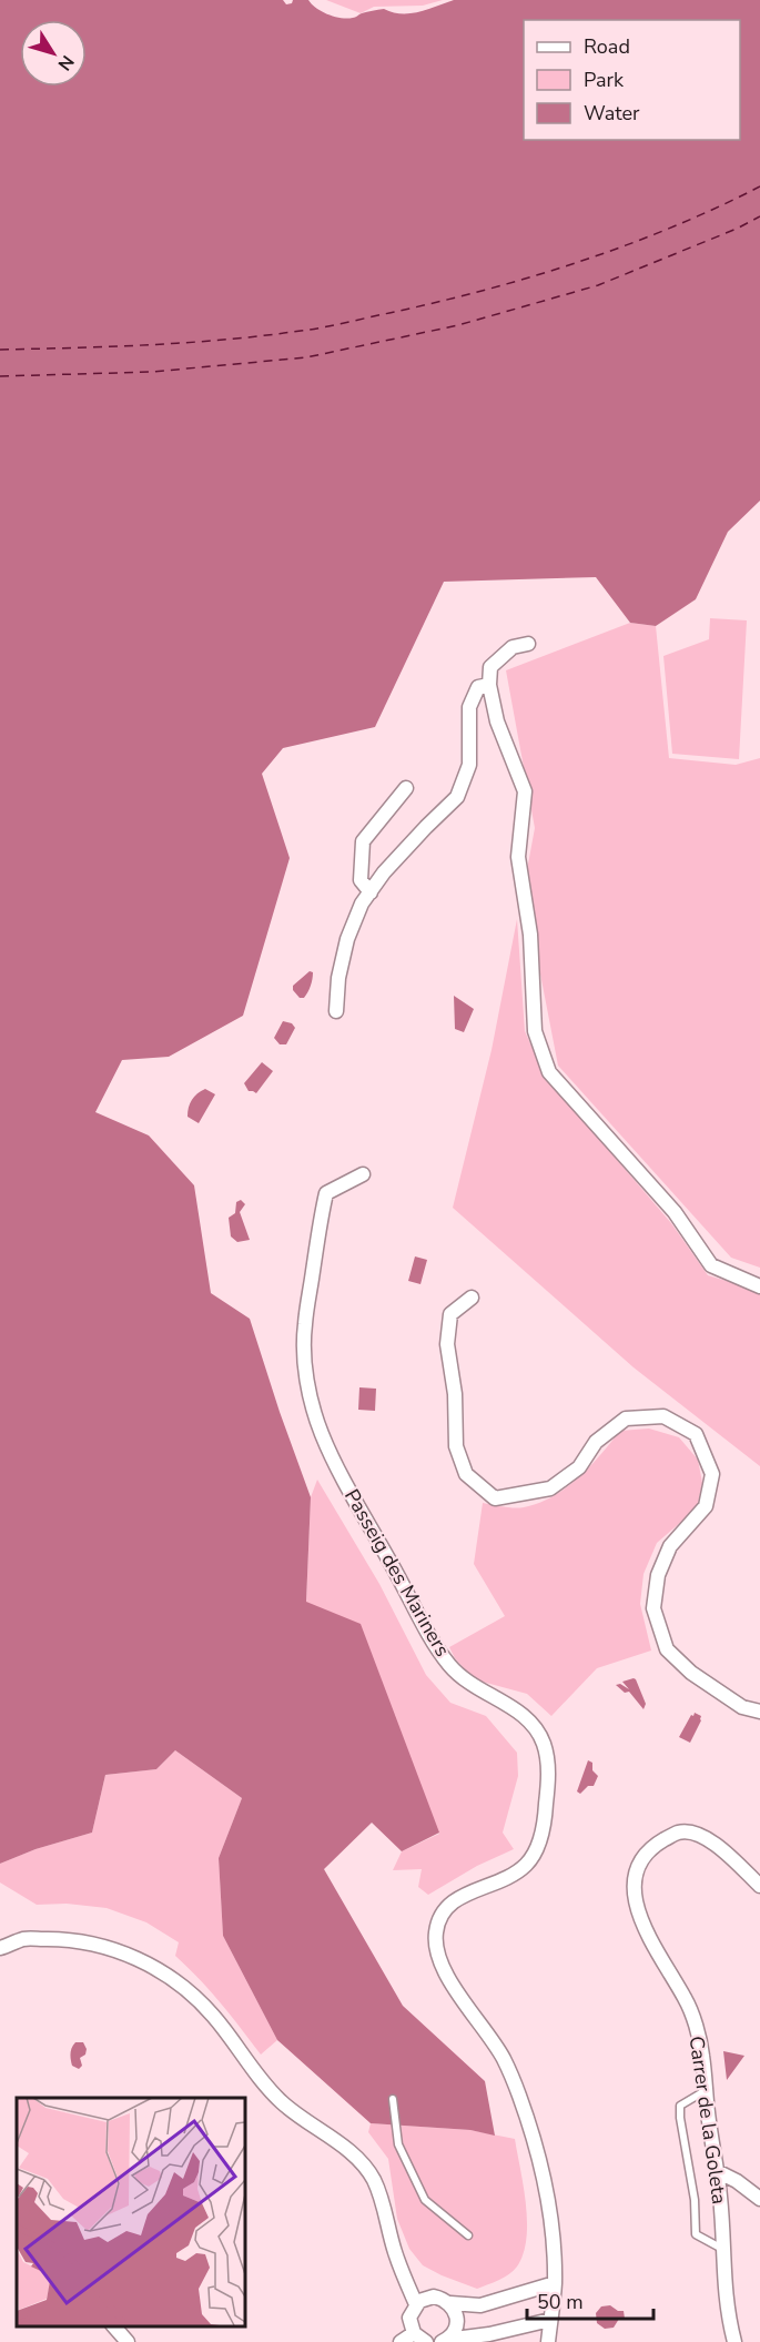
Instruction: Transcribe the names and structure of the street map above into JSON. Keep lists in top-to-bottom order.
{
  "streets": {
    "street": ["Passeig des Mariners", "Carrer de la Goleta"]
  },
  "legend": ["Road", "Park", "Water"],
  "scale_bar": "50 m",
  "north": "bottom right"
}
